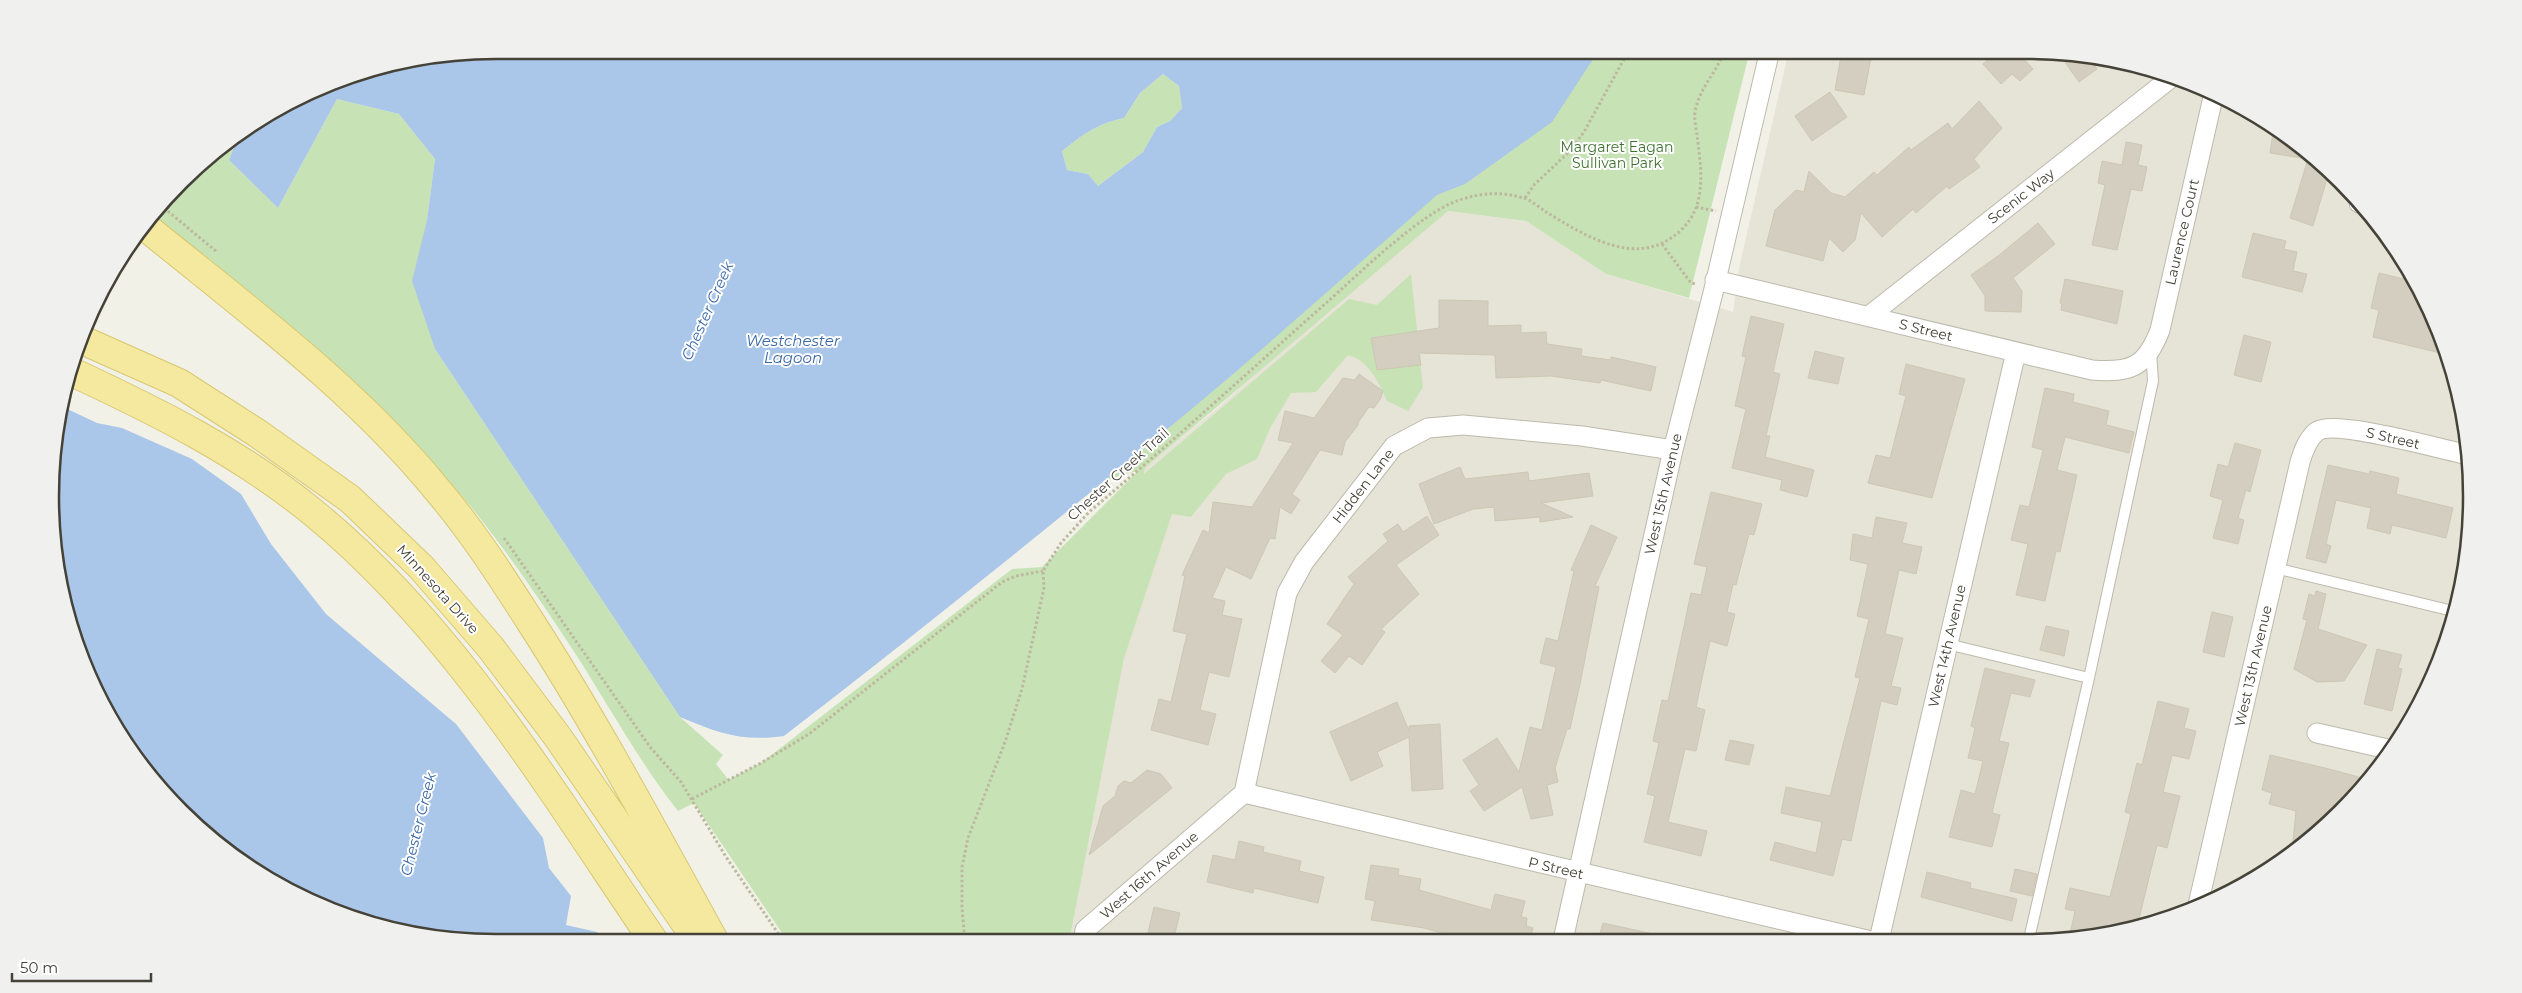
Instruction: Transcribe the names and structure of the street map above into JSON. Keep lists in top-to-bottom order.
{
  "streets": {
    "main road": ["Minnesota Drive"],
    "street": [
      "Scenic Way",
      "Laurence Court",
      "S Street",
      "Hidden Lane",
      "West 15th Avenue",
      "West 14th Avenue",
      "West 13th Avenue",
      "P Street",
      "West 16th Avenue"
    ],
    "path": ["Chester Creek Trail"]
  },
  "crossings": [
    ["Scenic Way", "S Street"],
    ["Laurence Court", "S Street"],
    ["S Street", "West 15th Avenue"],
    ["S Street", "West 14th Avenue"],
    ["S Street", "West 13th Avenue"],
    ["Hidden Lane", "West 15th Avenue"],
    ["Hidden Lane", "P Street"],
    ["Hidden Lane", "West 16th Avenue"],
    ["West 15th Avenue", "P Street"],
    ["P Street", "West 16th Avenue"]
  ],
  "water": ["Chester Creek", "Westchester Lagoon"],
  "parks": ["Margaret Eagan Sullivan Park"],
  "scale_bar": "50 m"
}
